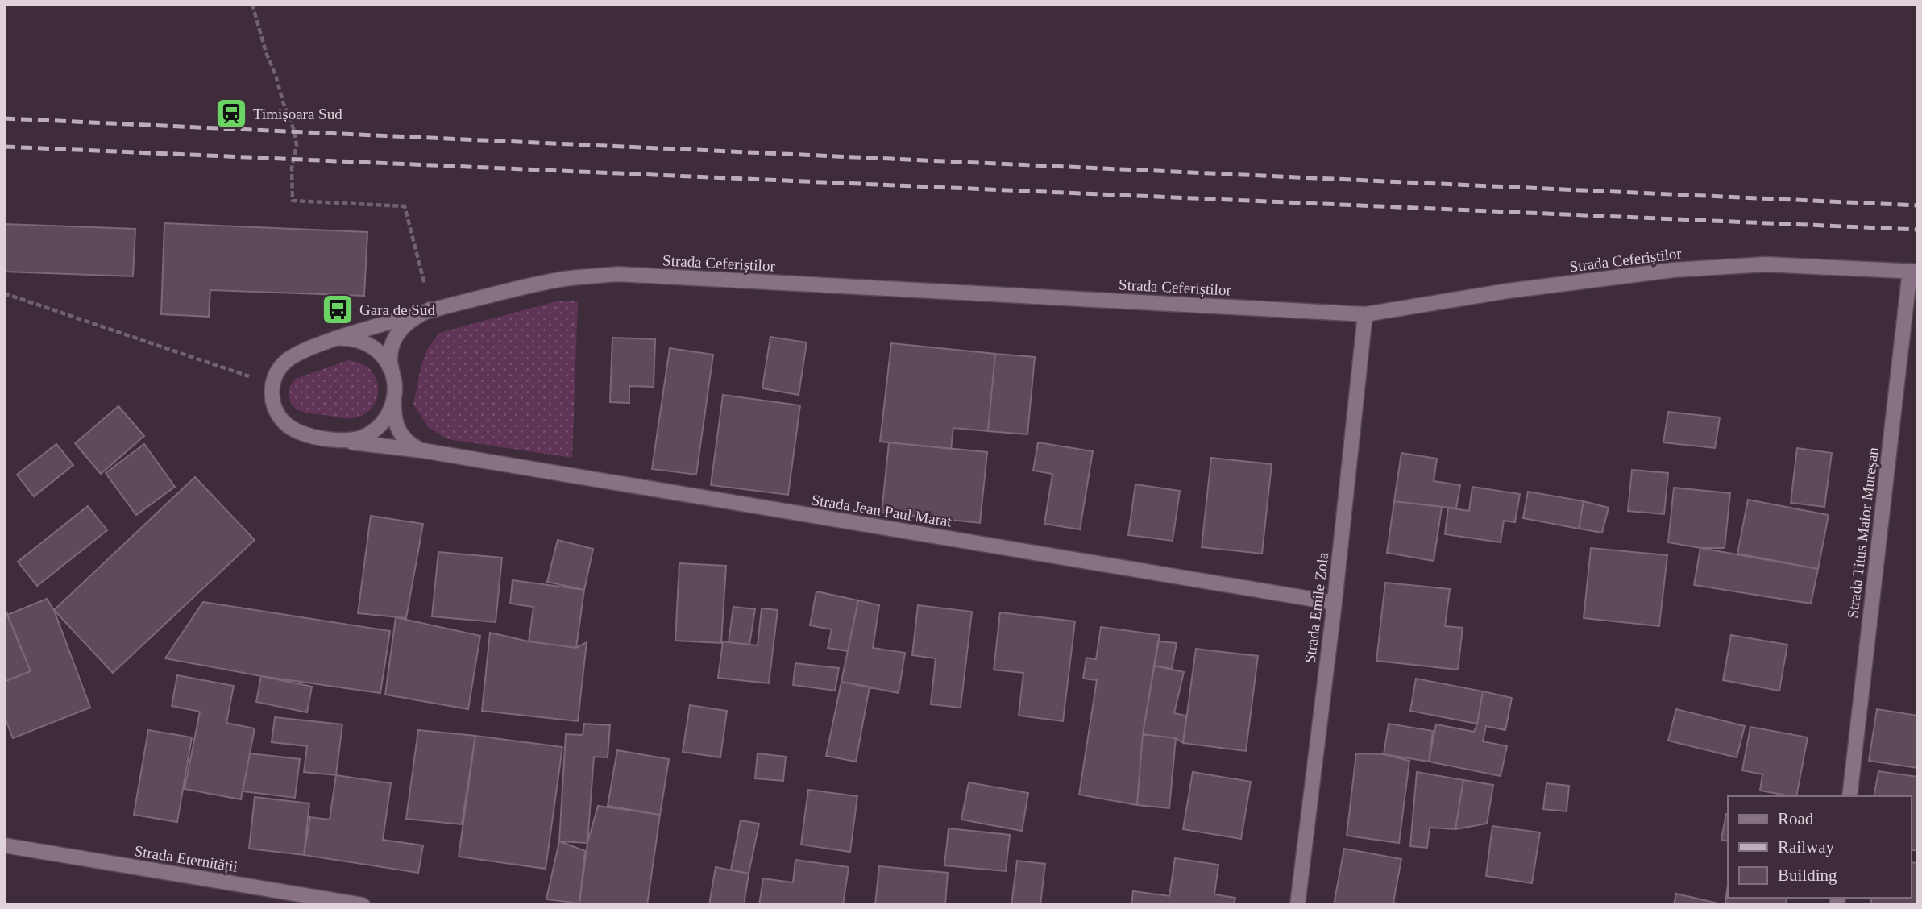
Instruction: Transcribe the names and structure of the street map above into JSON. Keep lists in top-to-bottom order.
{
  "streets": {
    "street": [
      "Strada Ceferiștilor",
      "Strada Jean Paul Marat",
      "Strada Titus Maior Mureșan",
      "Strada Emile Zola",
      "Strada Eternității"
    ]
  },
  "crossings": [
    ["Strada Ceferiștilor", "Strada Jean Paul Marat"],
    ["Strada Ceferiștilor", "Strada Titus Maior Mureșan"],
    ["Strada Ceferiștilor", "Strada Emile Zola"],
    ["Strada Jean Paul Marat", "Strada Emile Zola"]
  ],
  "places": {
    "station": ["Timișoara Sud"],
    "bus stop": ["Gara de Sud"]
  },
  "legend": ["Road", "Railway", "Building"]
}
